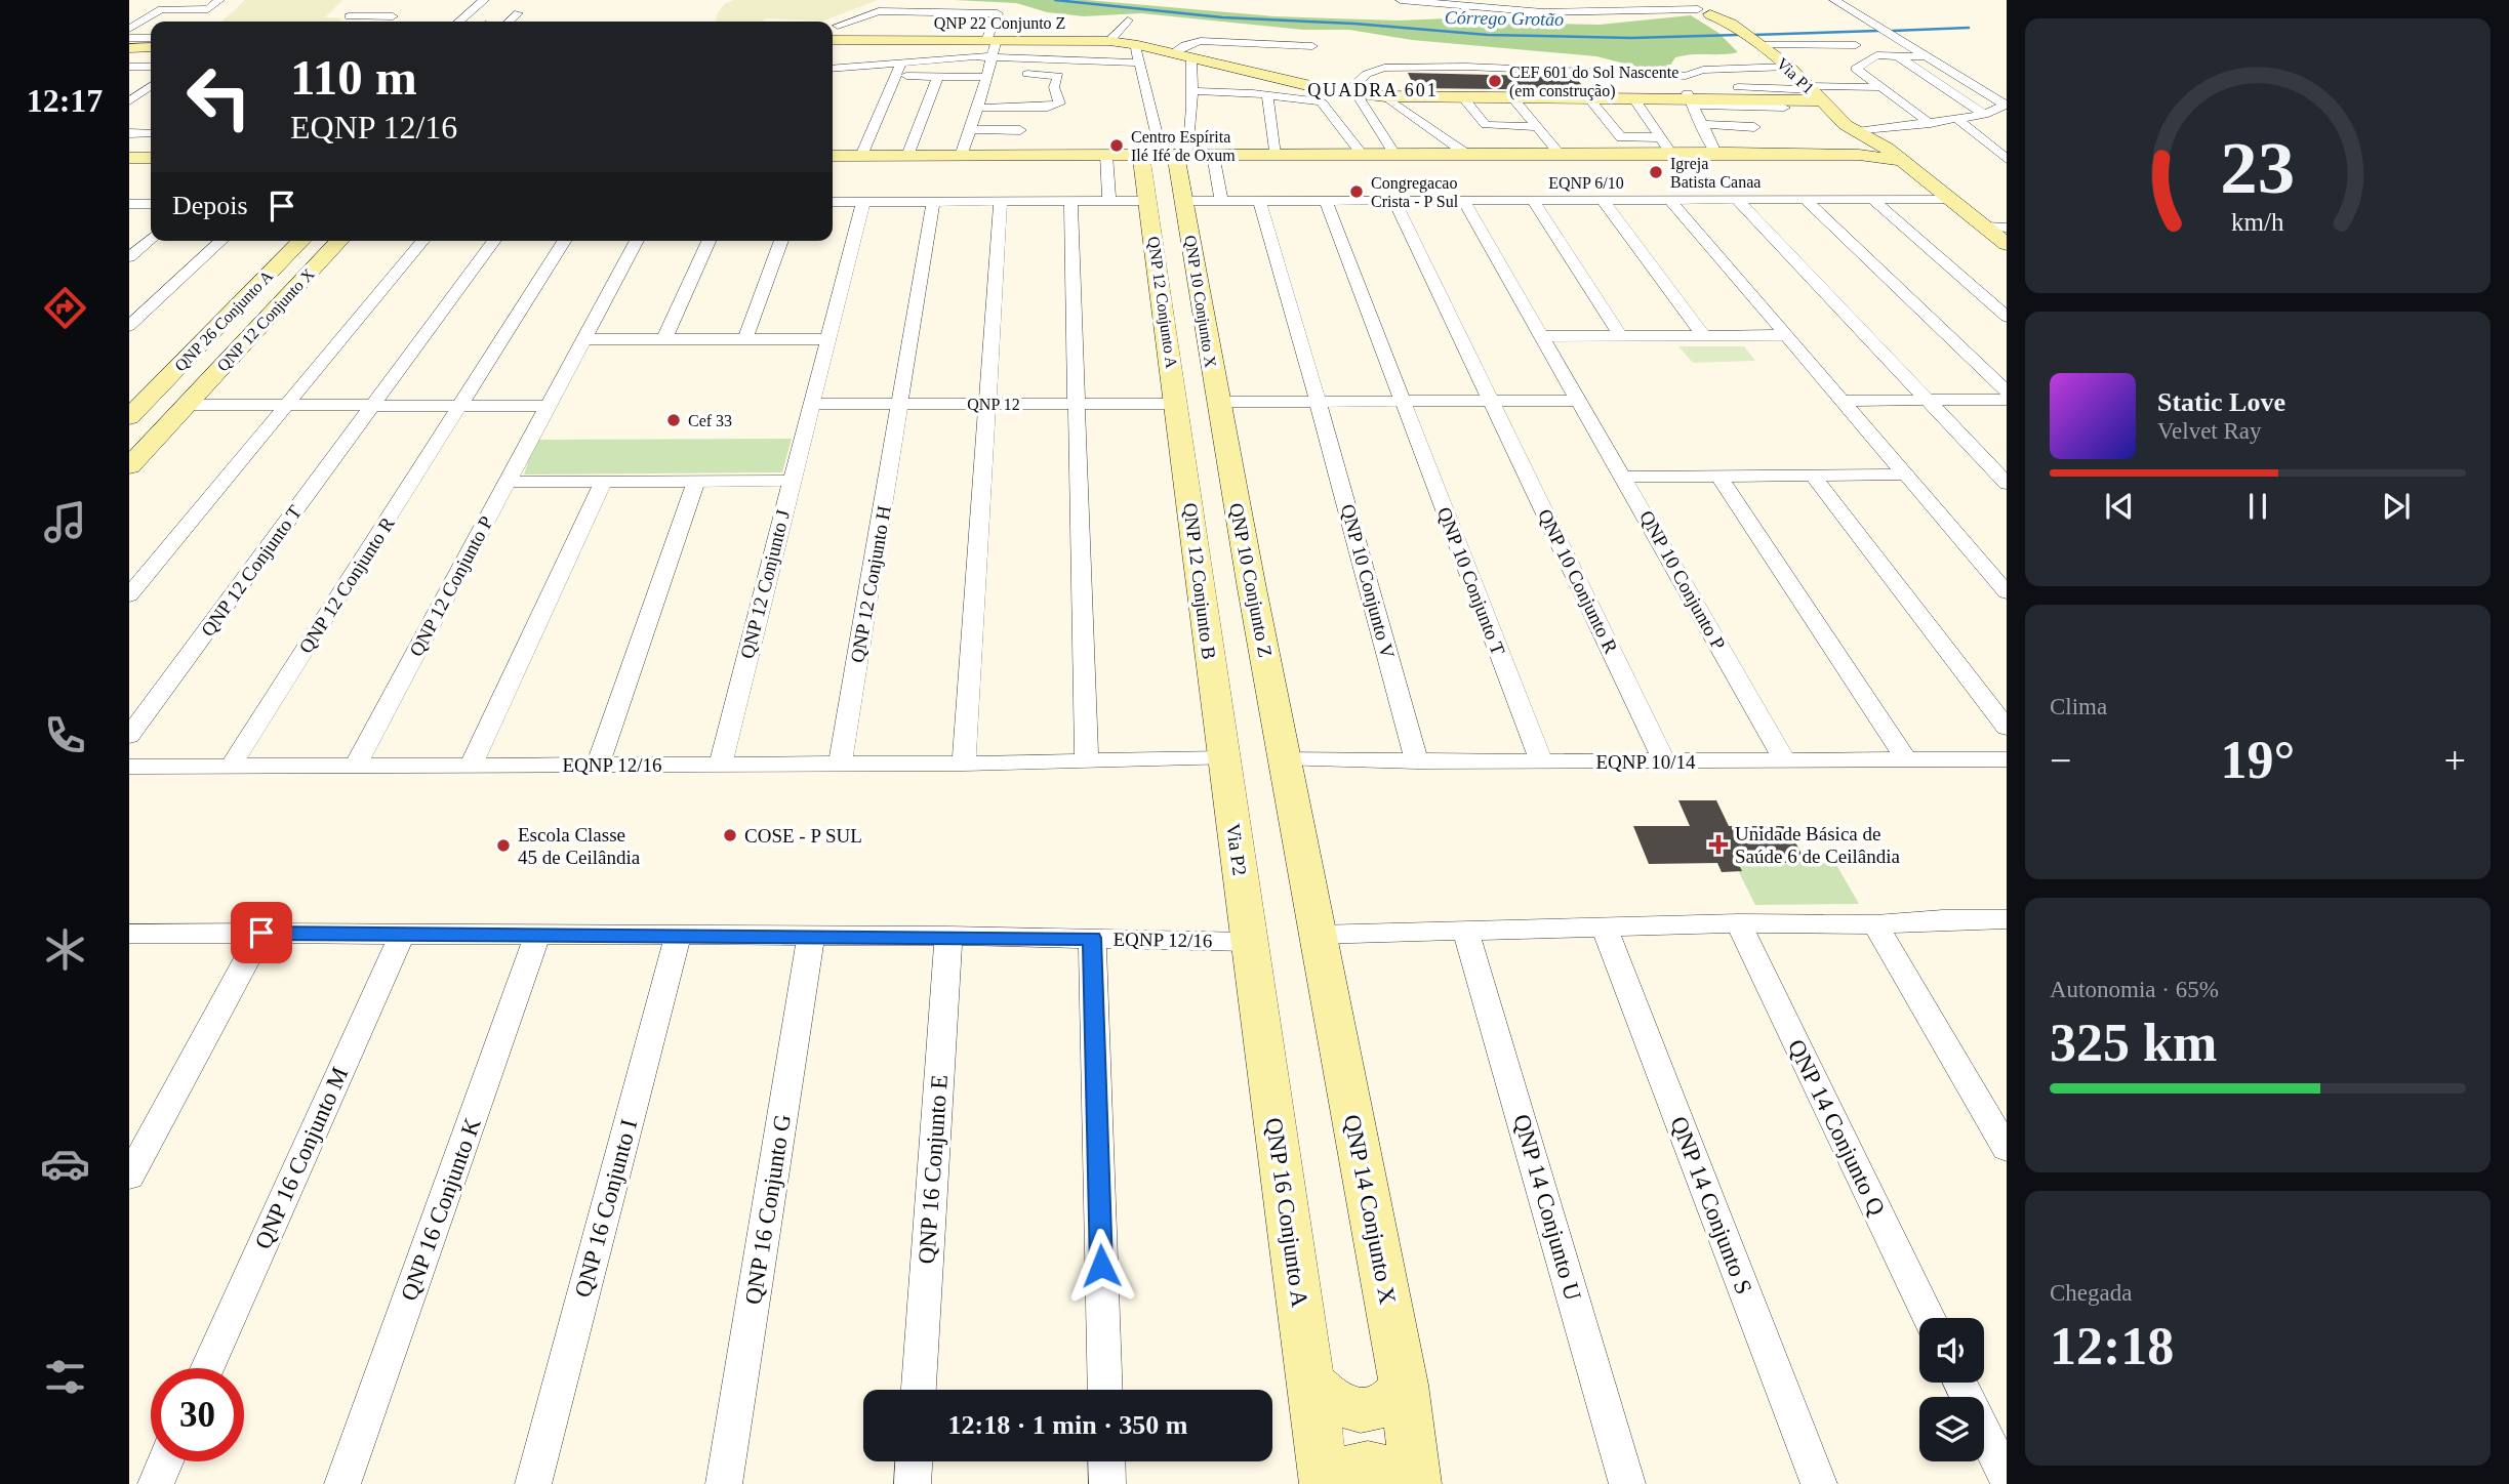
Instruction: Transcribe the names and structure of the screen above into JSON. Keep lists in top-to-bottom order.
{
  "streets": {
    "street": [
      "QNP 22 Conjunto Z",
      "Via P1",
      "EQNP 6/10",
      "QNP 10 Conjunto X",
      "QNP 12 Conjunto A",
      "QNP 12 Conjunto X",
      "QNP 26 Conjunto A",
      "QNP 12",
      "QNP 12 Conjunto T",
      "QNP 10 Conjunto Z",
      "QNP 10 Conjunto P",
      "QNP 12 Conjunto B",
      "QNP 10 Conjunto V",
      "QNP 10 Conjunto T",
      "QNP 10 Conjunto R",
      "QNP 12 Conjunto J",
      "QNP 12 Conjunto H",
      "QNP 12 Conjunto R",
      "QNP 12 Conjunto P",
      "EQNP 10/14",
      "EQNP 12/16",
      "Via P2",
      "QNP 14 Conjunto Q",
      "QNP 16 Conjunto M",
      "QNP 16 Conjunto E",
      "QNP 14 Conjunto S",
      "QNP 14 Conjunto U",
      "QNP 16 Conjunto I",
      "QNP 16 Conjunto K",
      "QNP 16 Conjunto G",
      "QNP 14 Conjunto X",
      "QNP 16 Conjunto A"
    ]
  },
  "crossings": [
    ["QNP 22 Conjunto Z", "Via P1"],
    ["Via P1", "EQNP 6/10"],
    ["EQNP 6/10", "QNP 10 Conjunto X"],
    ["EQNP 6/10", "QNP 10 Conjunto P"],
    ["EQNP 6/10", "QNP 10 Conjunto V"],
    ["EQNP 6/10", "QNP 10 Conjunto T"],
    ["EQNP 6/10", "QNP 10 Conjunto R"],
    ["QNP 10 Conjunto X", "QNP 10 Conjunto Z"],
    ["QNP 12 Conjunto A", "QNP 12"],
    ["QNP 12 Conjunto A", "QNP 12 Conjunto B"],
    ["QNP 12", "QNP 12 Conjunto B"],
    ["QNP 12", "QNP 12 Conjunto J"],
    ["QNP 12", "QNP 12 Conjunto H"],
    ["QNP 10 Conjunto Z", "EQNP 10/14"],
    ["QNP 10 Conjunto P", "EQNP 10/14"],
    ["QNP 12 Conjunto B", "EQNP 12/16"],
    ["QNP 12 Conjunto B", "Via P2"],
    ["QNP 10 Conjunto V", "EQNP 10/14"],
    ["QNP 10 Conjunto T", "EQNP 10/14"],
    ["QNP 10 Conjunto R", "EQNP 10/14"],
    ["QNP 12 Conjunto J", "EQNP 12/16"],
    ["QNP 12 Conjunto H", "EQNP 12/16"],
    ["QNP 12 Conjunto R", "EQNP 12/16"],
    ["QNP 12 Conjunto P", "EQNP 12/16"],
    ["EQNP 12/16", "Via P2"],
    ["EQNP 12/16", "QNP 16 Conjunto M"],
    ["EQNP 12/16", "QNP 16 Conjunto E"],
    ["EQNP 12/16", "QNP 16 Conjunto I"],
    ["EQNP 12/16", "QNP 16 Conjunto K"],
    ["EQNP 12/16", "QNP 16 Conjunto G"],
    ["EQNP 12/16", "QNP 16 Conjunto A"],
    ["Via P2", "QNP 16 Conjunto A"]
  ],
  "districts": ["QUADRA 601"],
  "water": ["Córrego Grotão"],
  "places": {
    "other": [
      "CEF 601 do Sol Nascente (em construção)",
      "Centro Espírita Ilé Ifé de Oxum",
      "Igreja Batista Canaa",
      "Congregacao Crista - P Sul",
      "Cef 33",
      "COSE - P SUL",
      "Escola Classe 45 de Ceilândia"
    ],
    "health": ["Unidade Básica de Saúde 6 de Ceilândia"]
  },
  "page": {
    "tabs": "12:17",
    "turn": ["110 m", "EQNP 12/16"],
    "then": "Depois",
    "song": ["Static Love", "Velvet Ray"],
    "tile": [
      "Clima",
      ["Autonomia · 65%", "325 km"],
      ["Chegada", "12:18"]
    ],
    "heat": ["−", "19°", "+"],
    "limit": "30",
    "trip": "12:18 · 1 min · 350 m",
    "gauge": ["23", "km/h"]
  }
}
